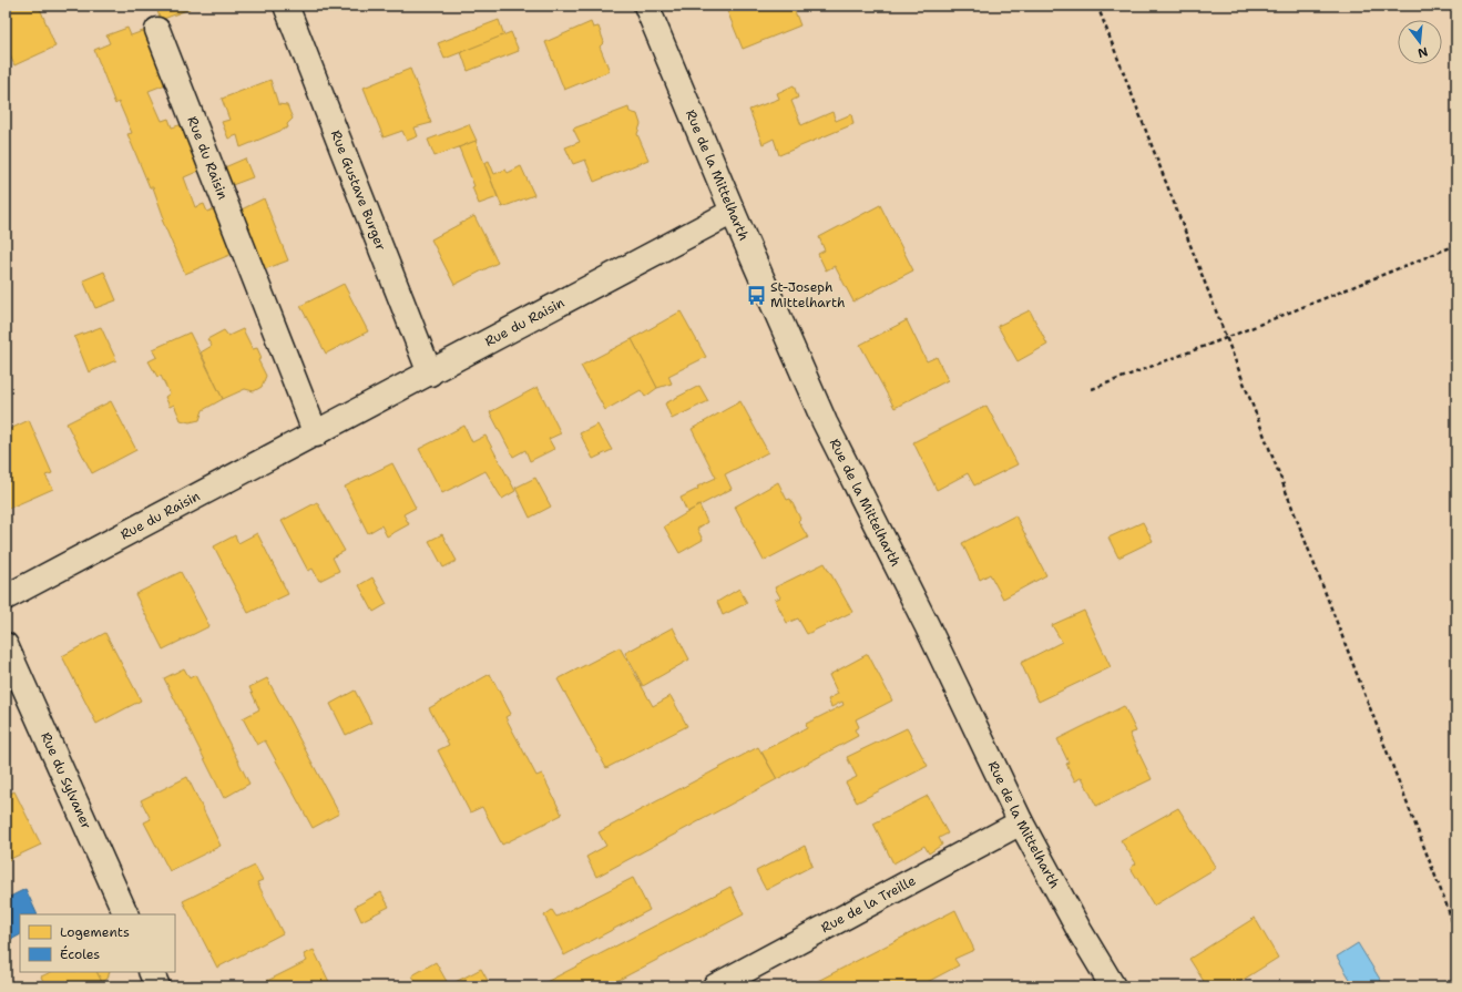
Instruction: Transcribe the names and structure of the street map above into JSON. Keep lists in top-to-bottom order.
{
  "streets": {
    "street": [
      "Rue du Raisin",
      "Rue de la Mittelharth",
      "Rue Gustave Burger",
      "Rue du Sylvaner",
      "Rue de la Treille"
    ]
  },
  "crossings": [
    ["Rue du Raisin", "Rue de la Mittelharth"],
    ["Rue du Raisin", "Rue Gustave Burger"],
    ["Rue de la Mittelharth", "Rue de la Treille"]
  ],
  "places": {
    "bus stop": ["St-Joseph Mittelharth"]
  },
  "legend": ["Logements", "Écoles"],
  "north": "bottom"
}
